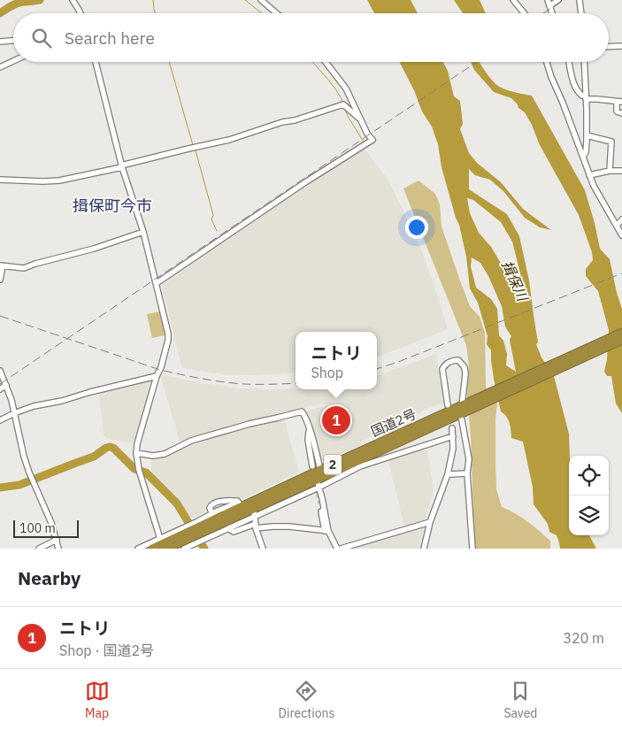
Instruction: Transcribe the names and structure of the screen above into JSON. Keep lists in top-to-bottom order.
{
  "streets": {
    "highway": ["国道2号", "2"]
  },
  "districts": ["揖保町今市"],
  "water": ["揖保川"],
  "scale_bar": "100 m",
  "page": {
    "search": "Search here",
    "popup": ["ニトリ", "Shop"],
    "pins": "1",
    "scale": "100 m",
    "heading": "Nearby",
    "list": [
      {
        "mark": "1",
        "name": "ニトリ",
        "note": "Shop · 国道2号",
        "value": "320 m"
      }
    ],
    "nav": ["Map", "Directions", "Saved"]
  }
}
